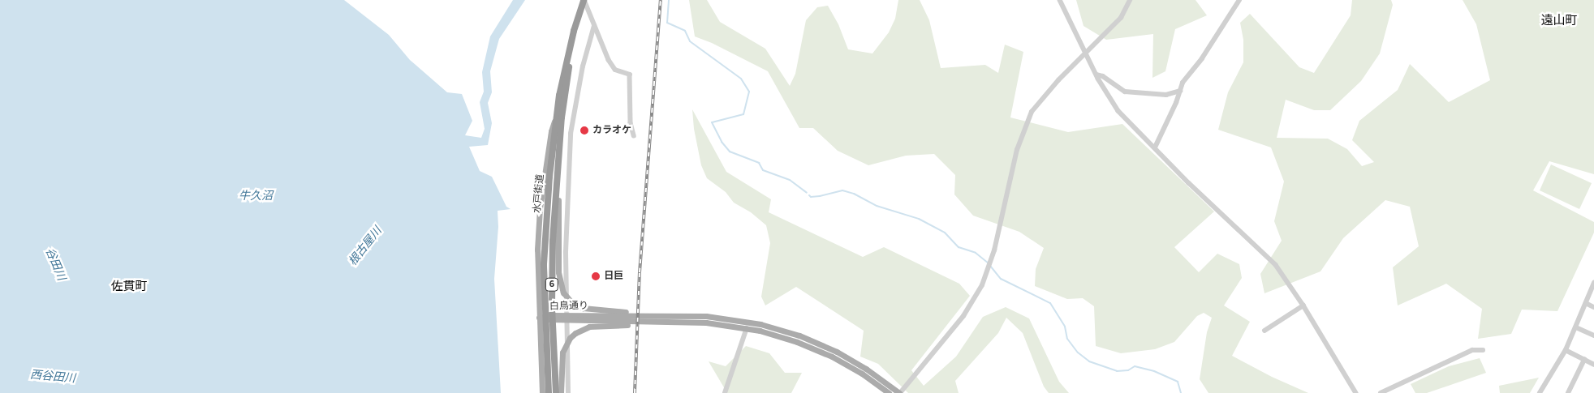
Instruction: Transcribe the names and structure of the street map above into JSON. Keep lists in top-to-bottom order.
{
  "streets": {
    "highway": ["水戸街道", "6"],
    "main road": ["白鳥通り"]
  },
  "districts": ["遠山町", "佐貫町"],
  "water": [
    "牛久沼",
    "根古屋川",
    "谷田川",
    "西谷田川"
  ],
  "places": ["カラオケ", "日巨"]
}
